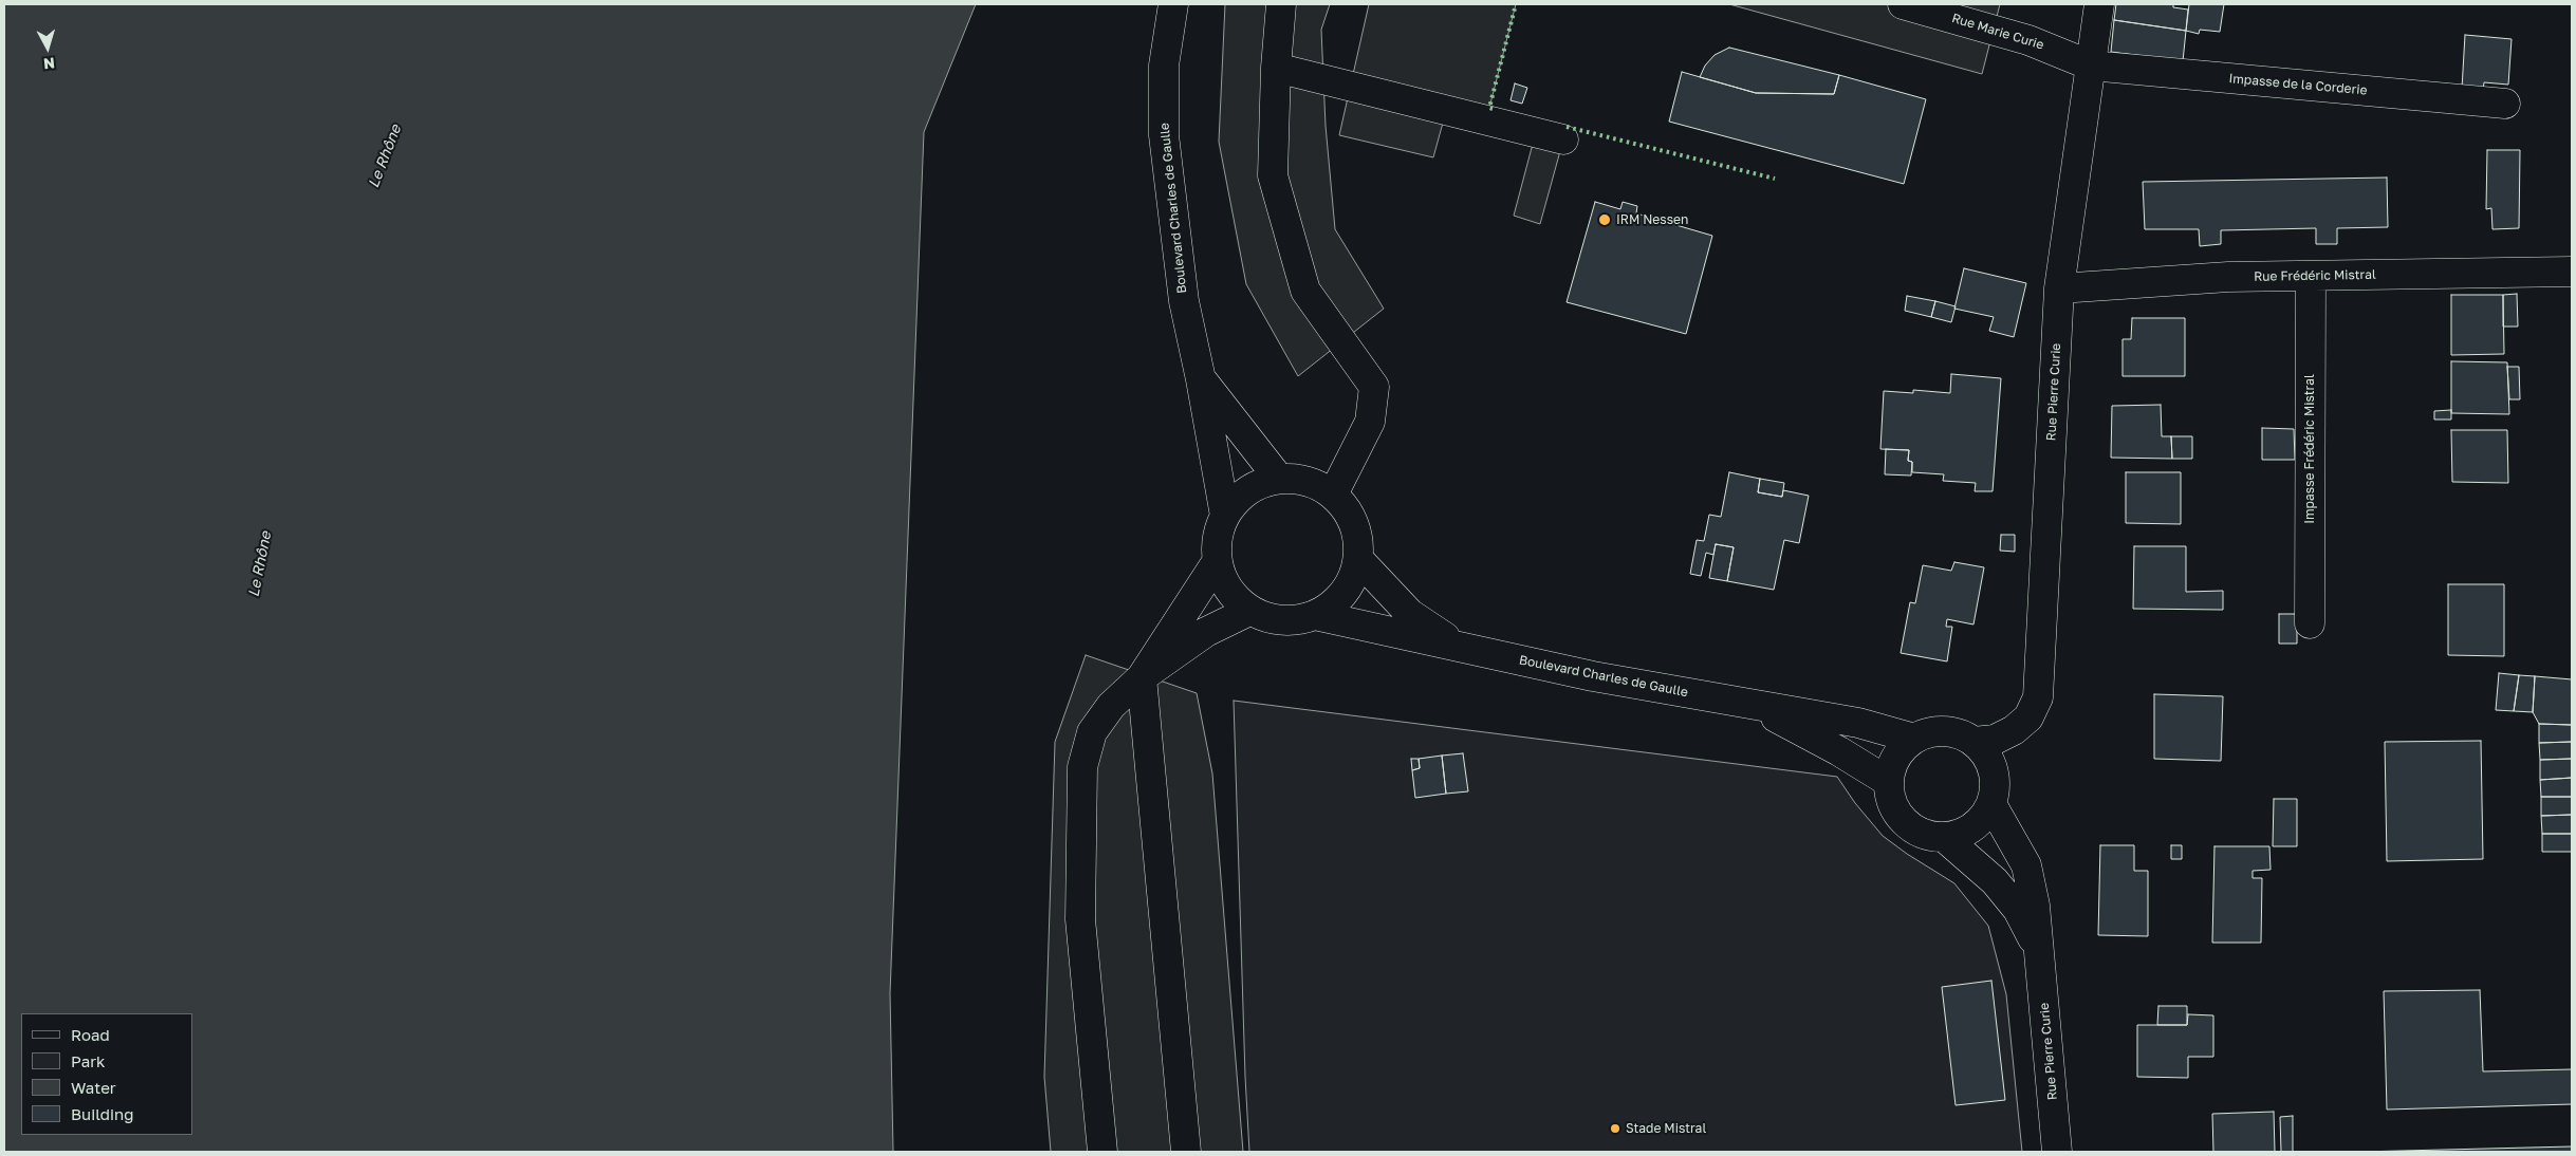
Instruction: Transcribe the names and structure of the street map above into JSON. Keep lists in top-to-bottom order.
{
  "streets": {
    "street": [
      "Rue Marie Curie",
      "Impasse de la Corderie",
      "Boulevard Charles de Gaulle",
      "Rue Frédéric Mistral",
      "Rue Pierre Curie",
      "Impasse Frédéric Mistral"
    ]
  },
  "crossings": [
    ["Rue Marie Curie", "Impasse de la Corderie"],
    ["Rue Marie Curie", "Rue Pierre Curie"],
    ["Impasse de la Corderie", "Rue Pierre Curie"],
    ["Boulevard Charles de Gaulle", "Rue Pierre Curie"],
    ["Rue Frédéric Mistral", "Rue Pierre Curie"],
    ["Rue Frédéric Mistral", "Impasse Frédéric Mistral"]
  ],
  "water": ["Le Rhône"],
  "places": ["IRM Nessen", "Stade Mistral"],
  "legend": [
    "Road",
    "Park",
    "Water",
    "Building"
  ],
  "north": "bottom"
}
